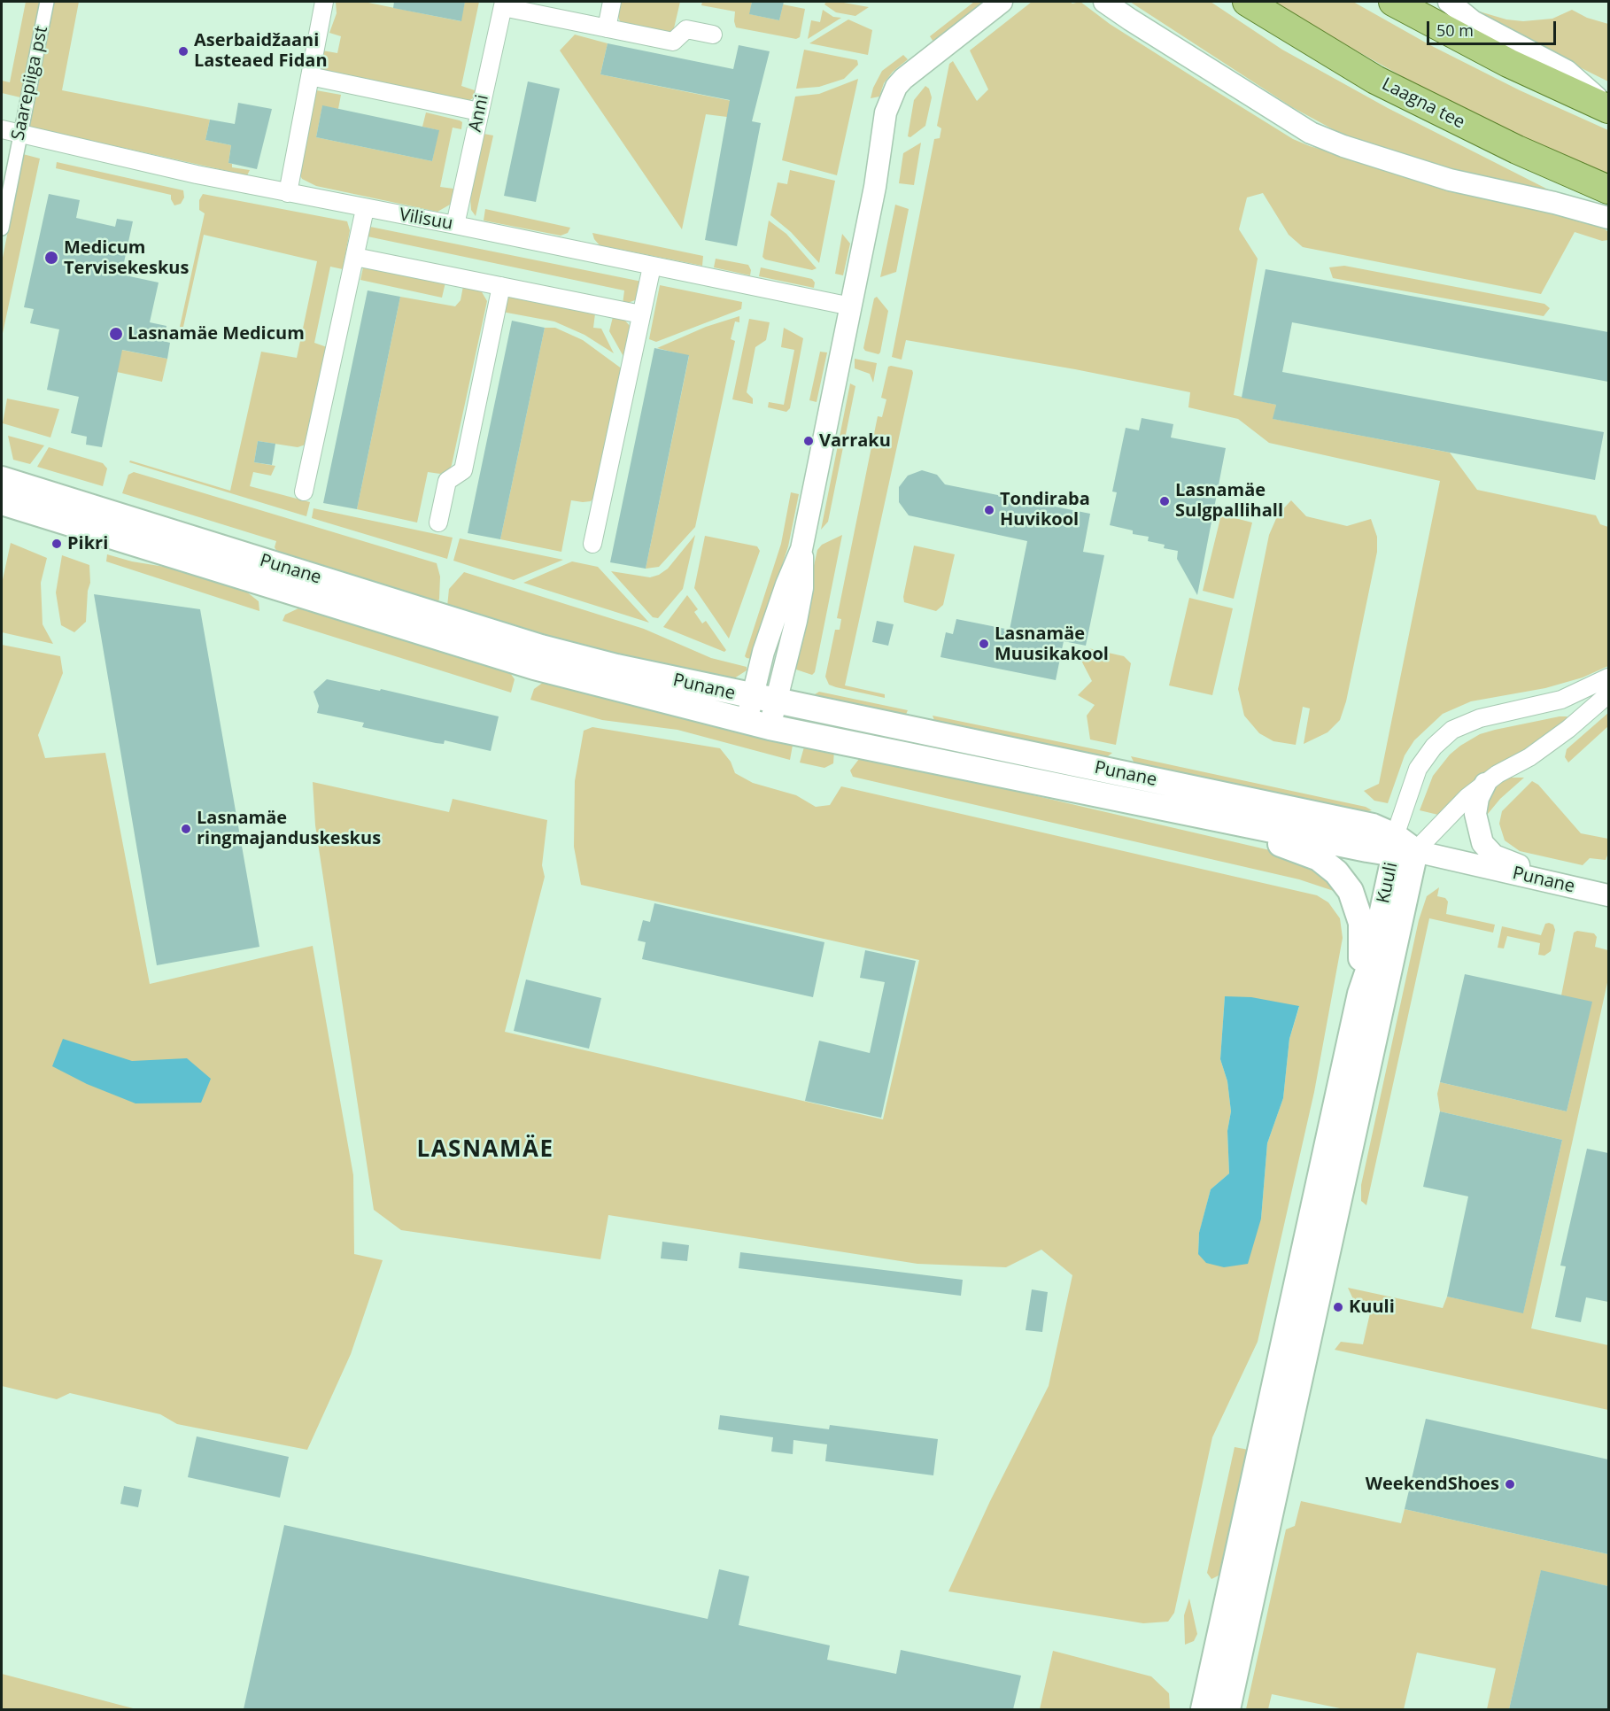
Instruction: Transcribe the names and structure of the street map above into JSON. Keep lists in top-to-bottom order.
{
  "streets": {
    "main road": ["Laagna tee", "Punane", "Kuuli"],
    "street": ["Saarepiiga pst", "Anni", "Vilisuu"]
  },
  "crossings": [
    ["Saarepiiga pst", "Vilisuu"],
    ["Anni", "Vilisuu"],
    ["Punane", "Kuuli"]
  ],
  "districts": ["LASNAMÄE"],
  "places": [
    "Aserbaidžaani Lasteaed Fidan",
    "Medicum Tervisekeskus",
    "Lasnamäe Medicum",
    "Varraku",
    "Lasnamäe Sulgpallihall",
    "Tondiraba Huvikool",
    "Pikri",
    "Lasnamäe Muusikakool",
    "Lasnamäe ringmajanduskeskus",
    "Kuuli",
    "WeekendShoes"
  ],
  "scale_bar": "50 m"
}
